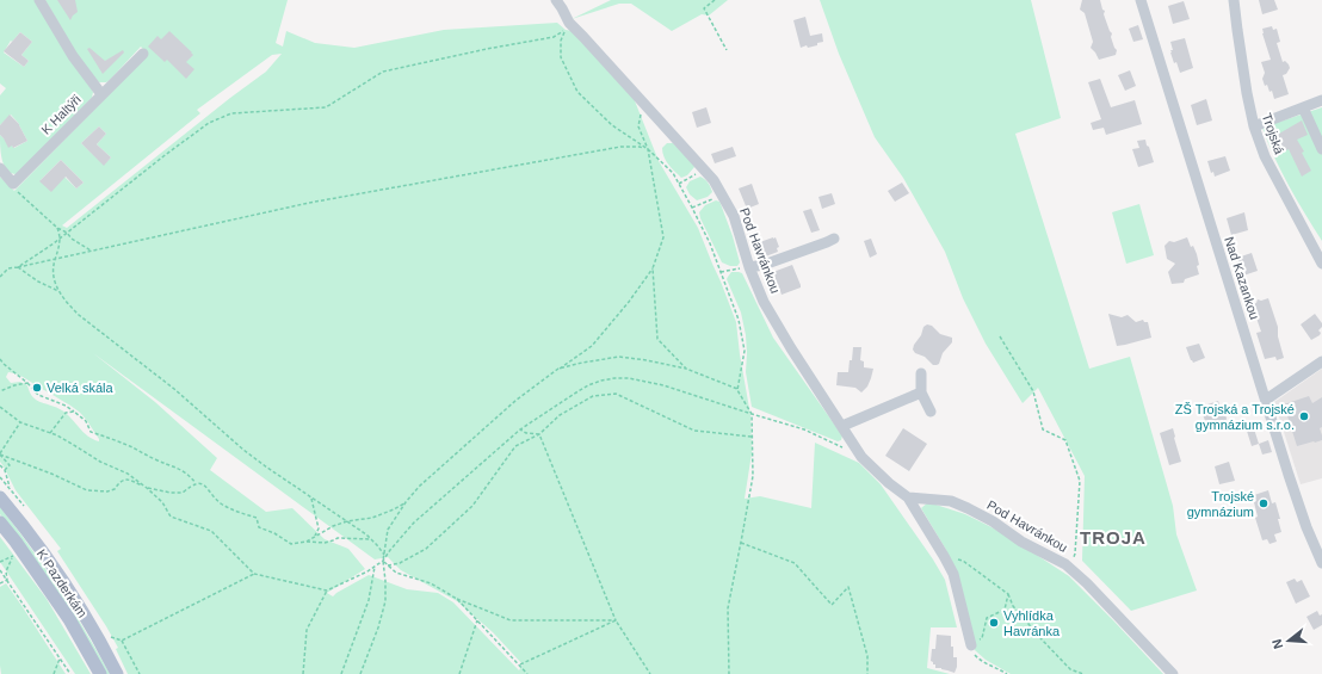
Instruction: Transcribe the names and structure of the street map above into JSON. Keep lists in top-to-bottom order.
{
  "streets": {
    "main road": ["K Pazderkám"],
    "street": [
      "K Haltýři",
      "Trojská",
      "Pod Havránkou",
      "Nad Kazankou"
    ]
  },
  "districts": ["TROJA"],
  "places": [
    "Velká skála",
    "ZŠ Trojská a Trojské gymnázium s.r.o.",
    "Trojské gymnázium",
    "Vyhlídka Havránka"
  ],
  "north": "left"
}
